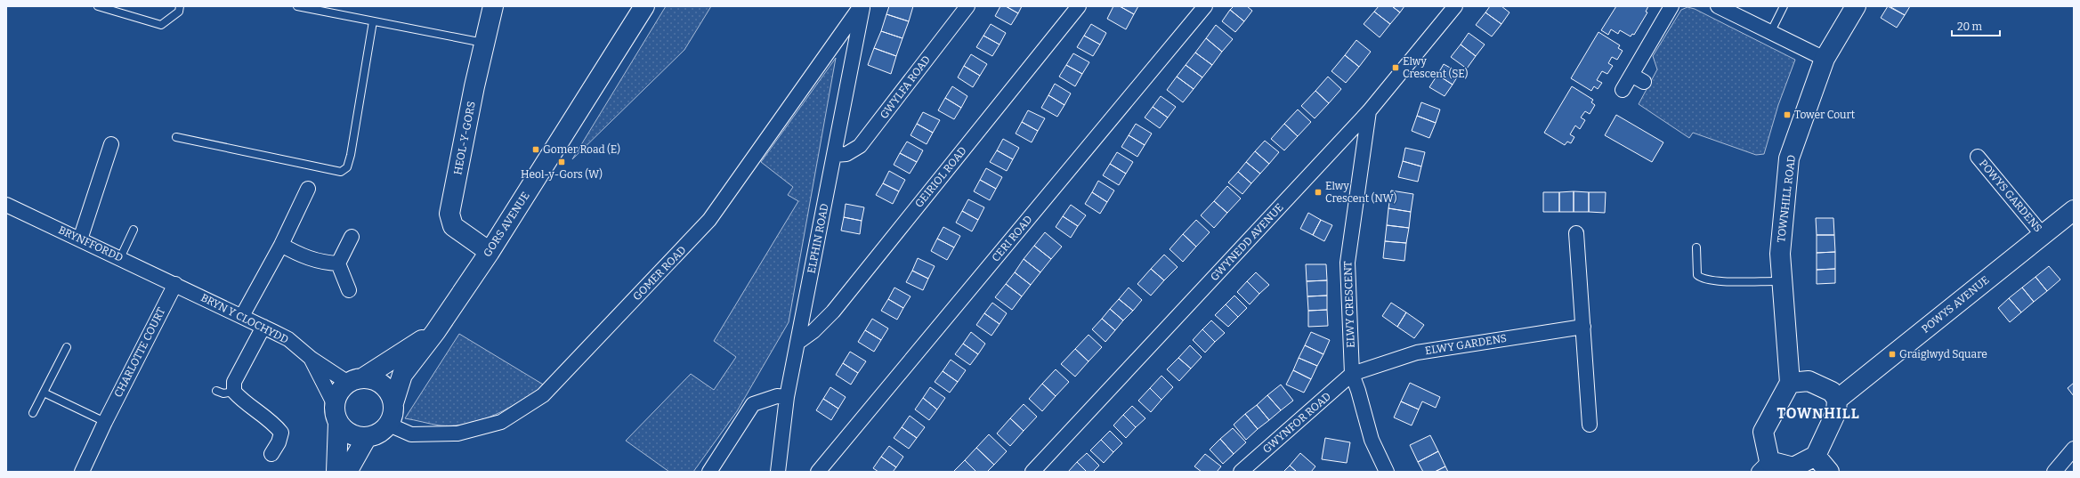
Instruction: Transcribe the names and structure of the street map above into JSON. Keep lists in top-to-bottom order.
{
  "streets": {
    "street": [
      "GWYLFA ROAD",
      "HEOL-Y-GORS",
      "GEIRIOL ROAD",
      "POWYS GARDENS",
      "TOWNHILL ROAD",
      "GORS AVENUE",
      "ELPHIN ROAD",
      "CERI ROAD",
      "GWYNEDD AVENUE",
      "BRYNFFORDD",
      "GOMER ROAD",
      "ELWY CRESCENT",
      "POWYS AVENUE",
      "BRYN Y CLOCHYDD",
      "ELWY GARDENS",
      "CHARLOTTE COURT",
      "GWYNFOR ROAD"
    ]
  },
  "crossings": [
    ["GWYLFA ROAD", "ELPHIN ROAD"],
    ["HEOL-Y-GORS", "GORS AVENUE"],
    ["GEIRIOL ROAD", "ELPHIN ROAD"],
    ["POWYS GARDENS", "POWYS AVENUE"],
    ["GORS AVENUE", "GOMER ROAD"],
    ["ELPHIN ROAD", "GOMER ROAD"],
    ["GWYNEDD AVENUE", "ELWY CRESCENT"],
    ["BRYNFFORDD", "BRYN Y CLOCHYDD"],
    ["BRYNFFORDD", "CHARLOTTE COURT"],
    ["ELWY CRESCENT", "ELWY GARDENS"],
    ["ELWY CRESCENT", "GWYNFOR ROAD"],
    ["BRYN Y CLOCHYDD", "CHARLOTTE COURT"],
    ["ELWY GARDENS", "GWYNFOR ROAD"]
  ],
  "districts": ["TOWNHILL"],
  "places": {
    "transit": [
      "Elwy Crescent (SE)",
      "Tower Court",
      "Gomer Road (E)",
      "Heol-y-Gors (W)",
      "Elwy Crescent (NW)",
      "Graiglwyd Square"
    ]
  },
  "scale_bar": "20 m"
}
